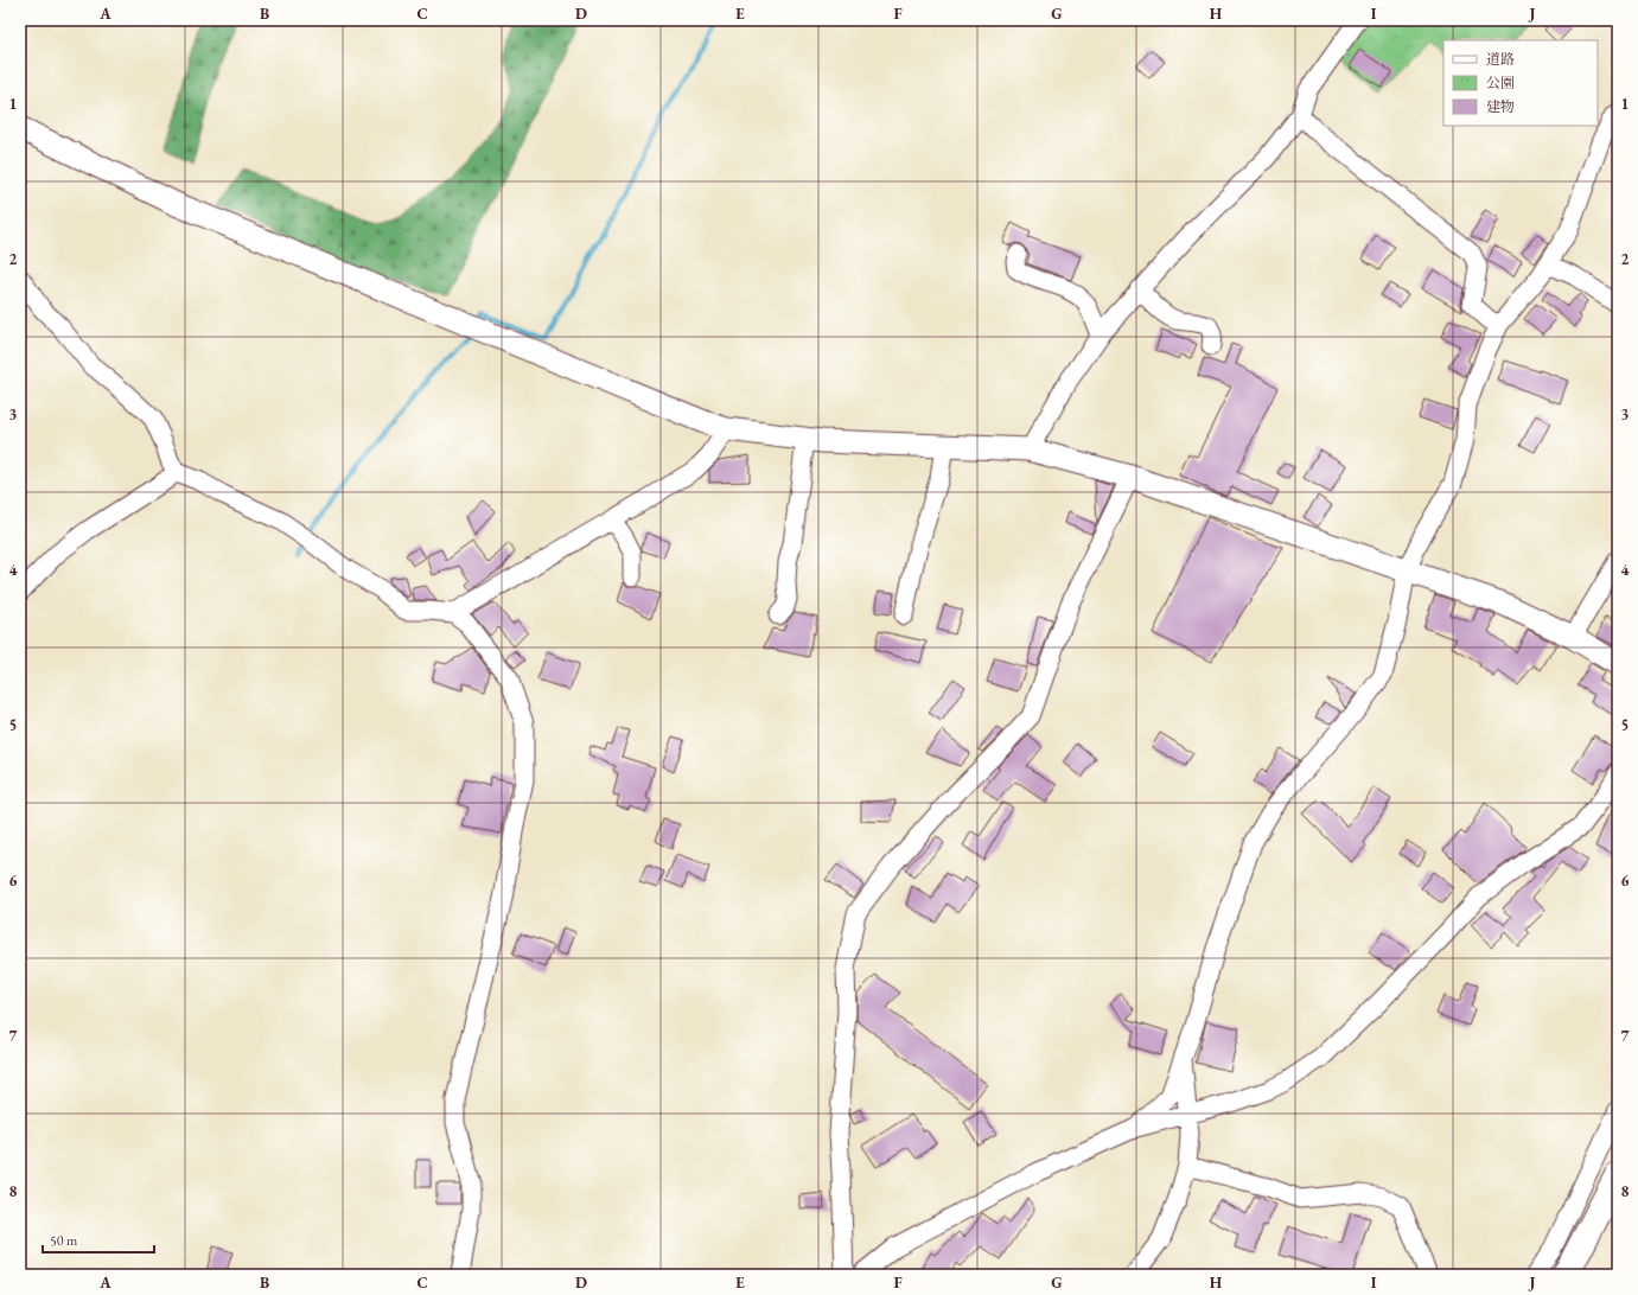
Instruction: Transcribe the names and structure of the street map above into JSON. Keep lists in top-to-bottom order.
{
  "legend": ["道路", "公園", "建物"],
  "scale_bar": "50 m",
  "grid": {
    "columns": [
      "A",
      "B",
      "C",
      "D",
      "E",
      "F",
      "G",
      "H",
      "I",
      "J"
    ],
    "rows": [
      "1",
      "2",
      "3",
      "4",
      "5",
      "6",
      "7",
      "8"
    ]
  }
}
